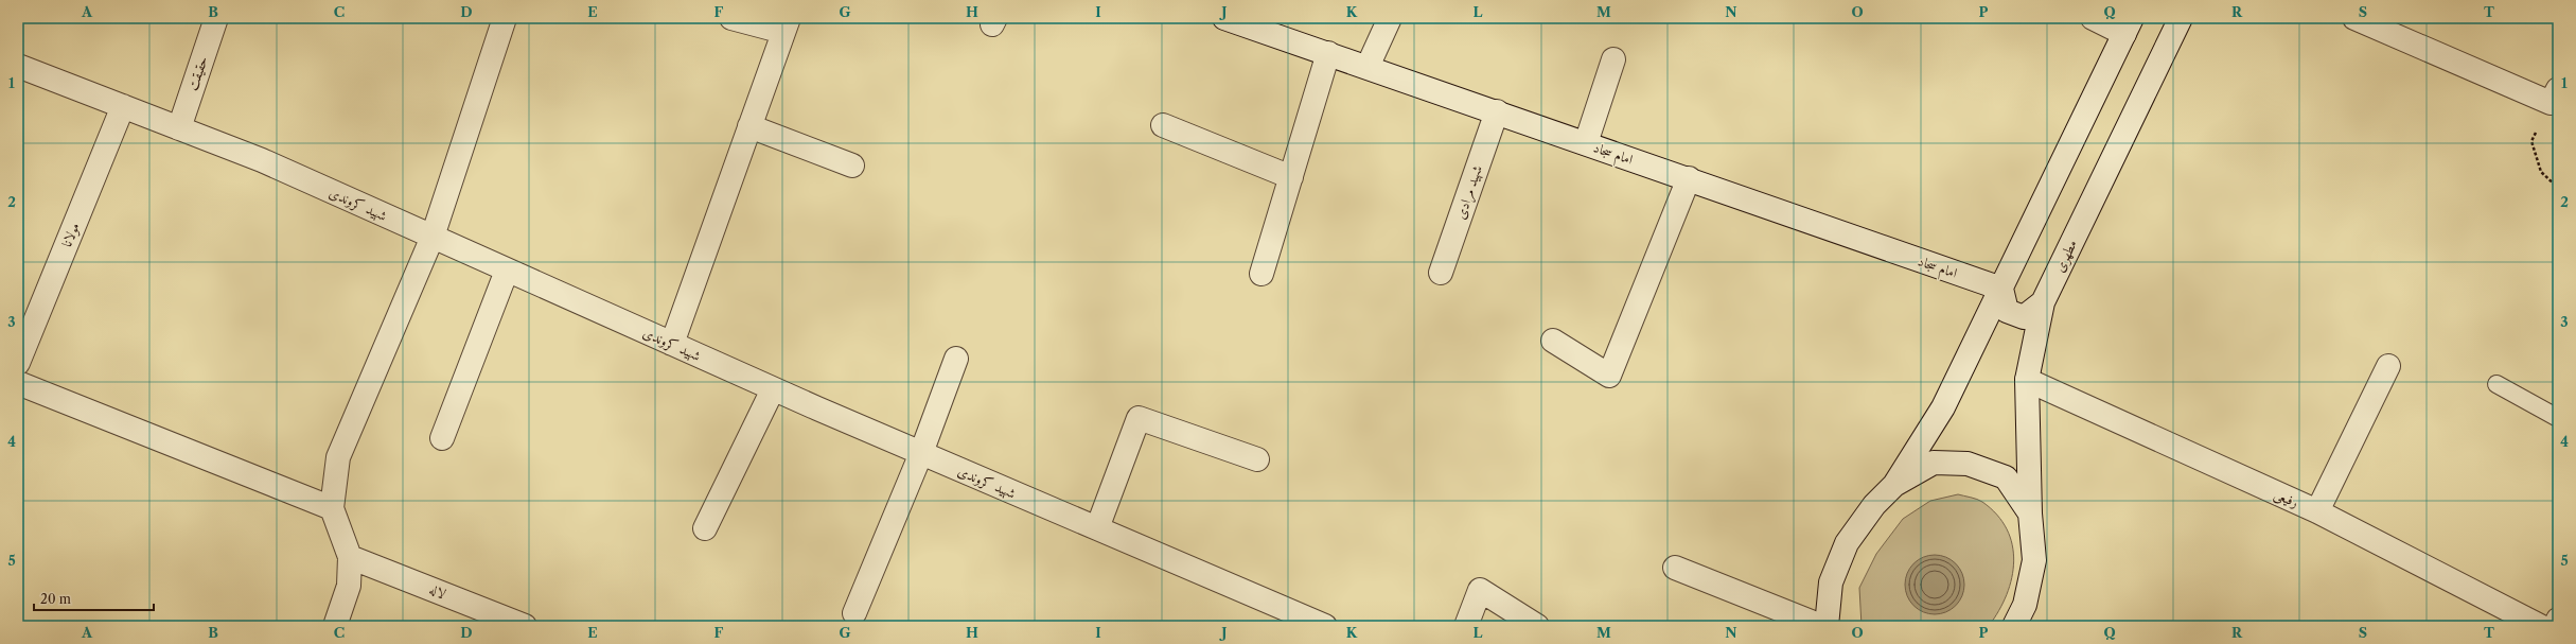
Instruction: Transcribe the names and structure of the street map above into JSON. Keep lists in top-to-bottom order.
{
  "streets": {
    "street": [
      "حقیقت",
      "امام سجاد",
      "شهید مرادی",
      "شهید کروندی",
      "مولانا",
      "مطهری",
      "رفیعی",
      "لاله"
    ]
  },
  "crossings": [
    ["حقیقت", "شهید کروندی"],
    ["امام سجاد", "شهید مرادی"],
    ["شهید کروندی", "مولانا"],
    ["مطهری", "رفیعی"]
  ],
  "scale_bar": "20 m",
  "grid": {
    "columns": [
      "A",
      "B",
      "C",
      "D",
      "E",
      "F",
      "G",
      "H",
      "I",
      "J",
      "K",
      "L",
      "M",
      "N",
      "O",
      "P",
      "Q",
      "R",
      "S",
      "T"
    ],
    "rows": [
      "1",
      "2",
      "3",
      "4",
      "5"
    ]
  }
}
